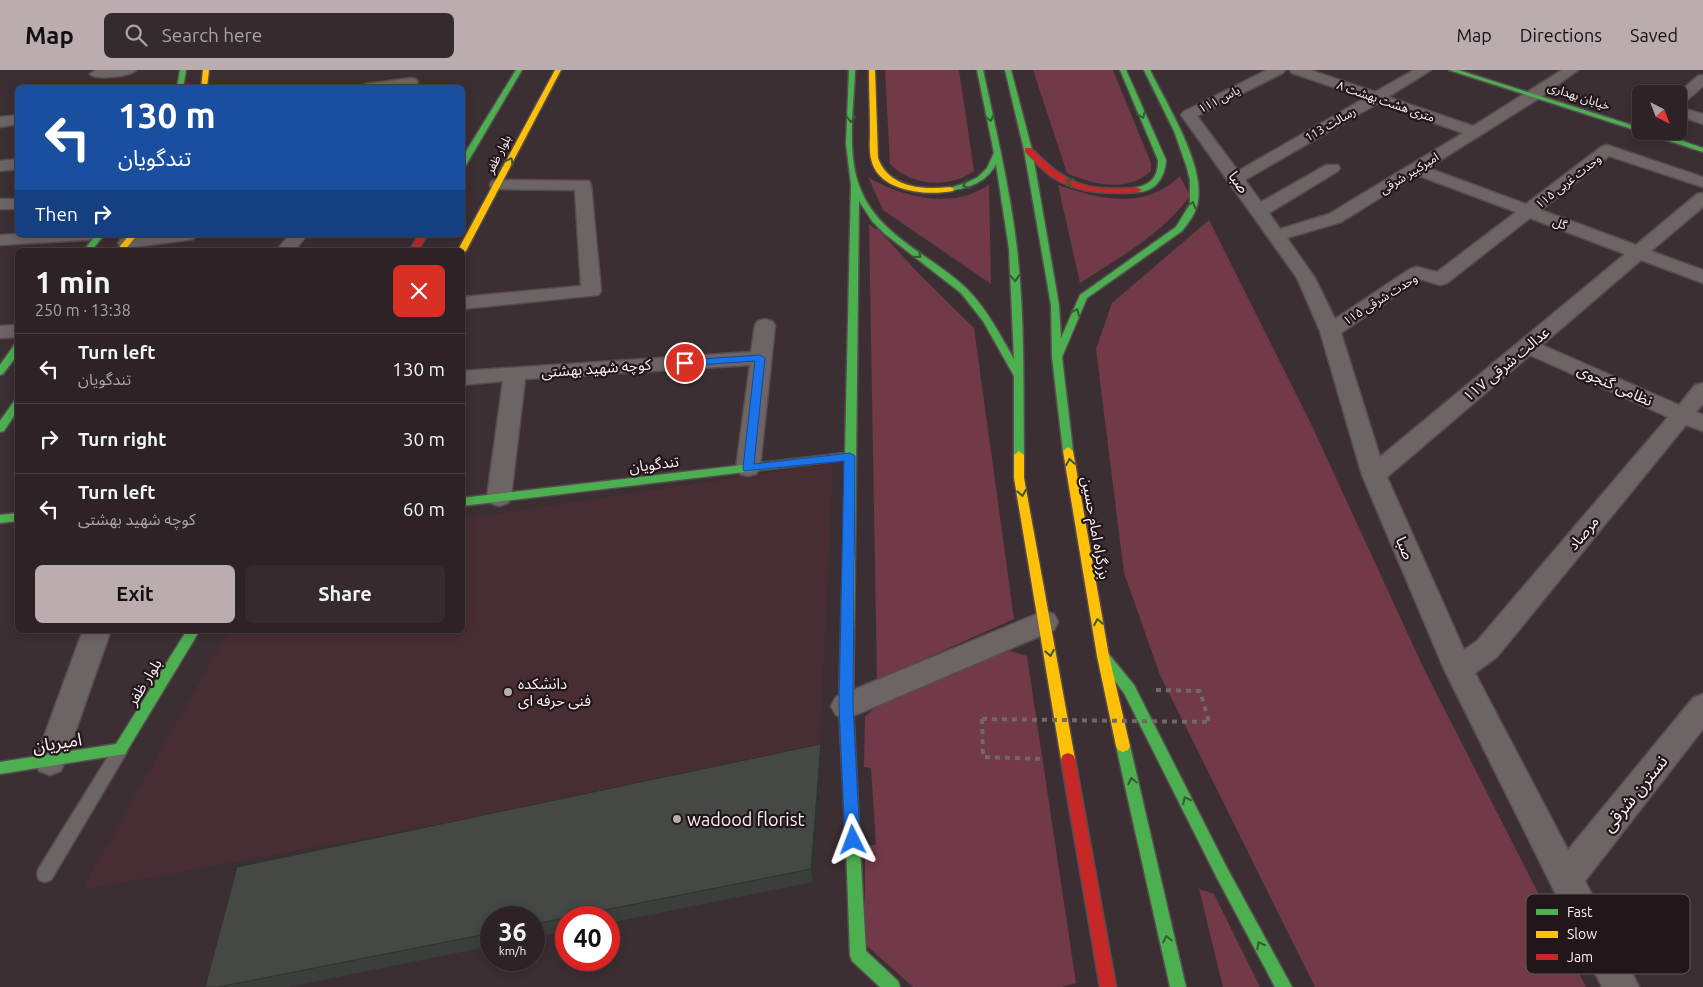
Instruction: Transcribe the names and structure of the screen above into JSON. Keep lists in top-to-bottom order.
{
  "streets": {
    "main road": [
      "خیابان بهداری",
      "بلوار ظفر",
      "تندگویان",
      "بزرگراه امام حسین",
      "امیریان"
    ],
    "street": [
      "یاس ۱۱۱",
      "۸ متری هشت بهشت",
      "رسالت 113",
      "امیرکبیر شرقی",
      "۱۱۵ وحدت غربی",
      "صبا",
      "گل",
      "۱۱۵ وحدت شرقی",
      "۱۱۷ عدالت شرقی",
      "کوچه شهید بهشتی",
      "نظامی گنجوی",
      "مرصاد",
      "نسترن شرقی"
    ]
  },
  "crossings": [
    ["خیابان بهداری", "امیرکبیر شرقی"],
    ["یاس ۱۱۱", "صبا"],
    ["۸ متری هشت بهشت", "رسالت 113"],
    ["۸ متری هشت بهشت", "امیرکبیر شرقی"],
    ["رسالت 113", "صبا"],
    ["بلوار ظفر", "امیریان"],
    ["امیرکبیر شرقی", "صبا"],
    ["امیرکبیر شرقی", "گل"],
    ["۱۱۵ وحدت غربی", "گل"],
    ["۱۱۵ وحدت غربی", "۱۱۵ وحدت شرقی"],
    ["صبا", "۱۱۵ وحدت شرقی"],
    ["صبا", "۱۱۷ عدالت شرقی"],
    ["صبا", "مرصاد"],
    ["صبا", "نسترن شرقی"],
    ["گل", "۱۱۵ وحدت شرقی"],
    ["گل", "۱۱۷ عدالت شرقی"],
    ["۱۱۷ عدالت شرقی", "نظامی گنجوی"],
    ["نظامی گنجوی", "مرصاد"]
  ],
  "places": ["دانشکده فنی حرفه ای", "wadood florist"],
  "legend": ["Fast", "Slow", "Jam"],
  "north": "bottom right",
  "page": {
    "header": "Map",
    "search": "Search here",
    "nav": ["Map", "Directions", "Saved"],
    "turn": ["130 m", "تندگویان"],
    "then": "Then",
    "heading": ["1 min", "250 m · 13:38"],
    "list": [
      {
        "name": "Turn left",
        "note": "تندگویان",
        "value": "130 m"
      },
      {
        "name": "Turn right",
        "value": "30 m"
      },
      {
        "name": "Turn left",
        "note": "کوچه شهید بهشتی",
        "value": "60 m"
      }
    ],
    "buttons": ["Exit", "Share"],
    "speed": "36 km/h",
    "limit": "40"
  }
}
